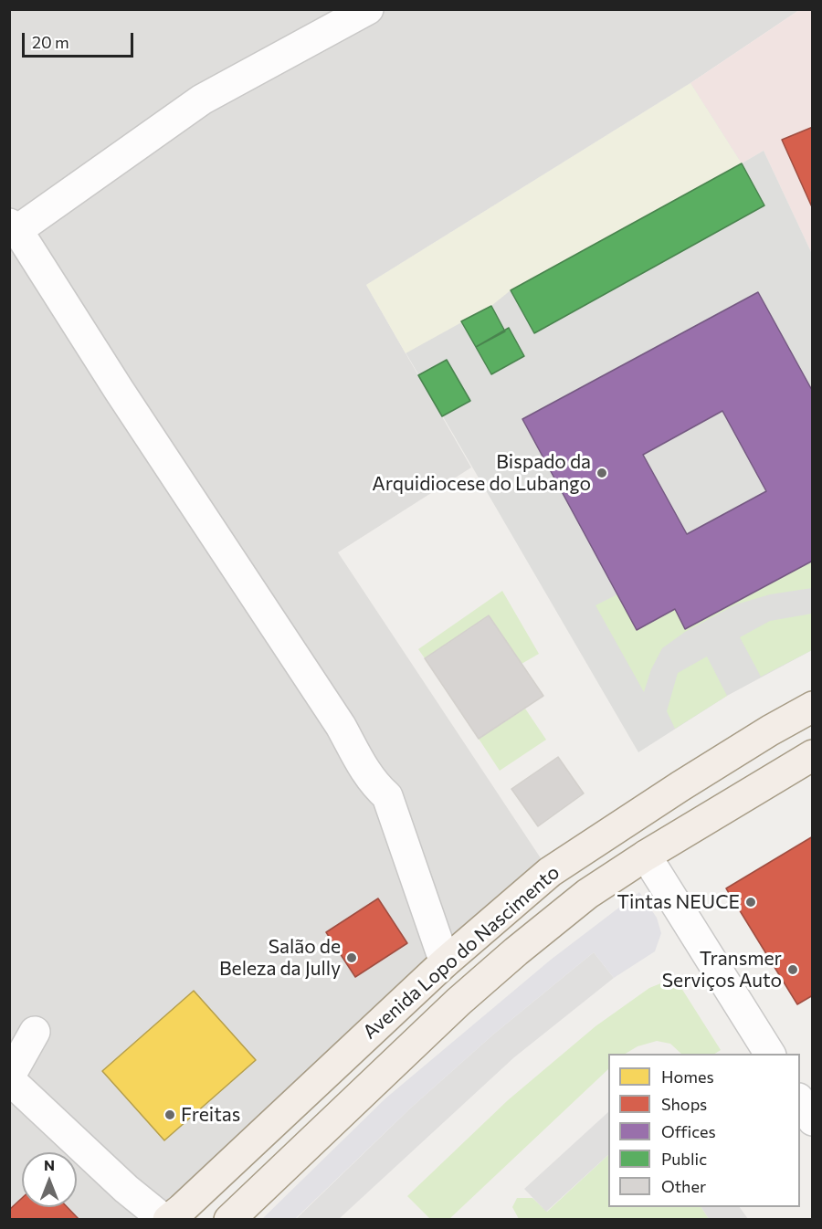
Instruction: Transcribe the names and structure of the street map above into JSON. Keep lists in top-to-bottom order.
{
  "streets": {
    "main road": ["Avenida Lopo do Nascimento"]
  },
  "places": [
    "Bispado da Arquidiocese do Lubango",
    "Tintas NEUCE",
    "Salão de Beleza da Jully",
    "Transmer Serviços Auto",
    "Freitas"
  ],
  "legend": [
    "Homes",
    "Shops",
    "Offices",
    "Public",
    "Other"
  ],
  "scale_bar": "20 m",
  "north": "top"
}
